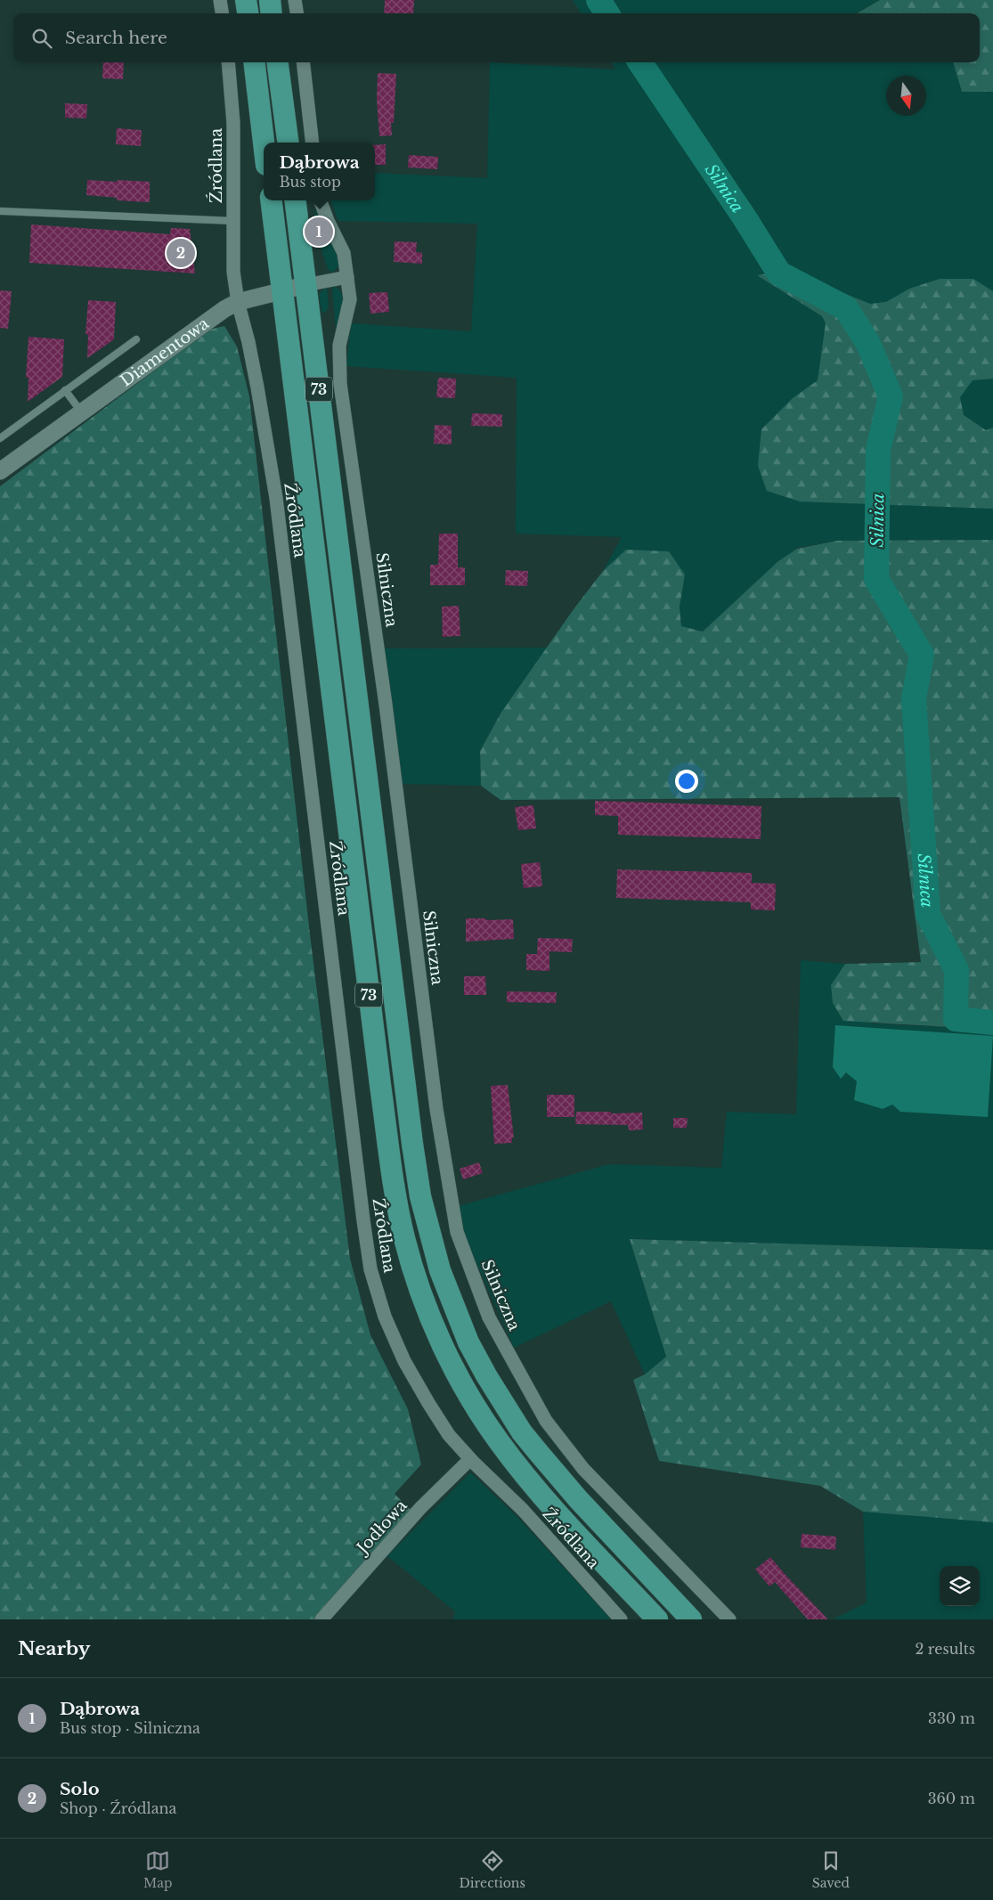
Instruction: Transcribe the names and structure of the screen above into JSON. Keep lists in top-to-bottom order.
{
  "streets": {
    "main road": ["73"],
    "street": [
      "Źródlana",
      "Diamentowa",
      "Silniczna",
      "Jodłowa"
    ]
  },
  "crossings": [
    ["Źródlana", "Diamentowa"],
    ["Źródlana", "Jodłowa"],
    ["Diamentowa", "73"],
    ["Diamentowa", "Silniczna"]
  ],
  "water": ["Silnica"],
  "north": "bottom",
  "page": {
    "search": "Search here",
    "popup": ["Dąbrowa", "Bus stop"],
    "pins": ["1", "2"],
    "heading": ["Nearby", "2 results"],
    "list": [
      {
        "mark": "1",
        "name": "Dąbrowa",
        "note": "Bus stop · Silniczna",
        "value": "330 m"
      },
      {
        "mark": "2",
        "name": "Solo",
        "note": "Shop · Źródlana",
        "value": "360 m"
      }
    ],
    "nav": ["Map", "Directions", "Saved"]
  }
}
